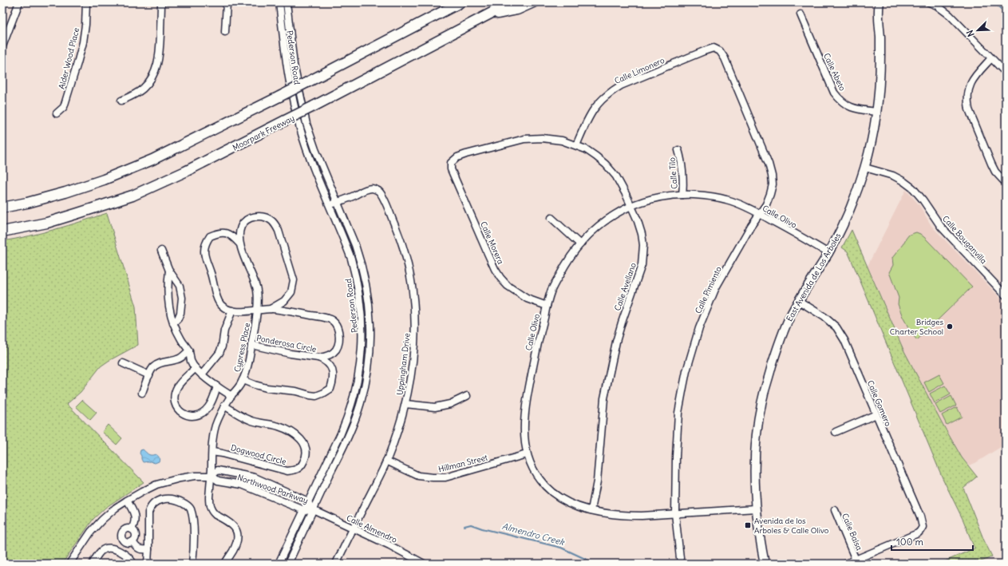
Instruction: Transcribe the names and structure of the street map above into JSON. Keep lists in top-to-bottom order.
{
  "streets": {
    "highway": ["Moorpark Freeway"],
    "main road": ["East Avenida de Los Arboles"],
    "street": [
      "Pederson Road",
      "Alder Wood Place",
      "Calle Limonero",
      "Calle Abeto",
      "Calle Tilo",
      "Calle Olivo",
      "Calle Bouganvilla",
      "Calle Morera",
      "Calle Avellano",
      "Calle Pimiento",
      "Ponderosa Circle",
      "Cypress Place",
      "Uppingham Drive",
      "Calle Gomero",
      "Dogwood Circle",
      "Hillman Street",
      "Northwood Parkway",
      "Calle Almendro",
      "Calle Balsa"
    ]
  },
  "crossings": [
    ["Pederson Road", "Uppingham Drive"],
    ["Pederson Road", "Northwood Parkway"],
    ["Pederson Road", "Calle Almendro"],
    ["Calle Limonero", "Calle Avellano"],
    ["Calle Limonero", "Calle Pimiento"],
    ["Calle Abeto", "East Avenida de Los Arboles"],
    ["Calle Tilo", "Calle Olivo"],
    ["Calle Olivo", "Calle Morera"],
    ["Calle Olivo", "East Avenida de Los Arboles"],
    ["Calle Olivo", "Calle Avellano"],
    ["Calle Olivo", "Calle Pimiento"],
    ["Calle Olivo", "Hillman Street"],
    ["Calle Bouganvilla", "East Avenida de Los Arboles"],
    ["Calle Morera", "Calle Avellano"],
    ["East Avenida de Los Arboles", "Calle Gomero"],
    ["Ponderosa Circle", "Cypress Place"],
    ["Cypress Place", "Dogwood Circle"],
    ["Cypress Place", "Northwood Parkway"],
    ["Uppingham Drive", "Hillman Street"],
    ["Uppingham Drive", "Calle Almendro"],
    ["Calle Gomero", "Calle Balsa"],
    ["Northwood Parkway", "Calle Almendro"]
  ],
  "water": ["Almendro Creek"],
  "places": {
    "other": ["Bridges Charter School"],
    "transit": ["Avenida de los Arboles & Calle Olivo"]
  },
  "scale_bar": "100 m",
  "north": "bottom left"
}
